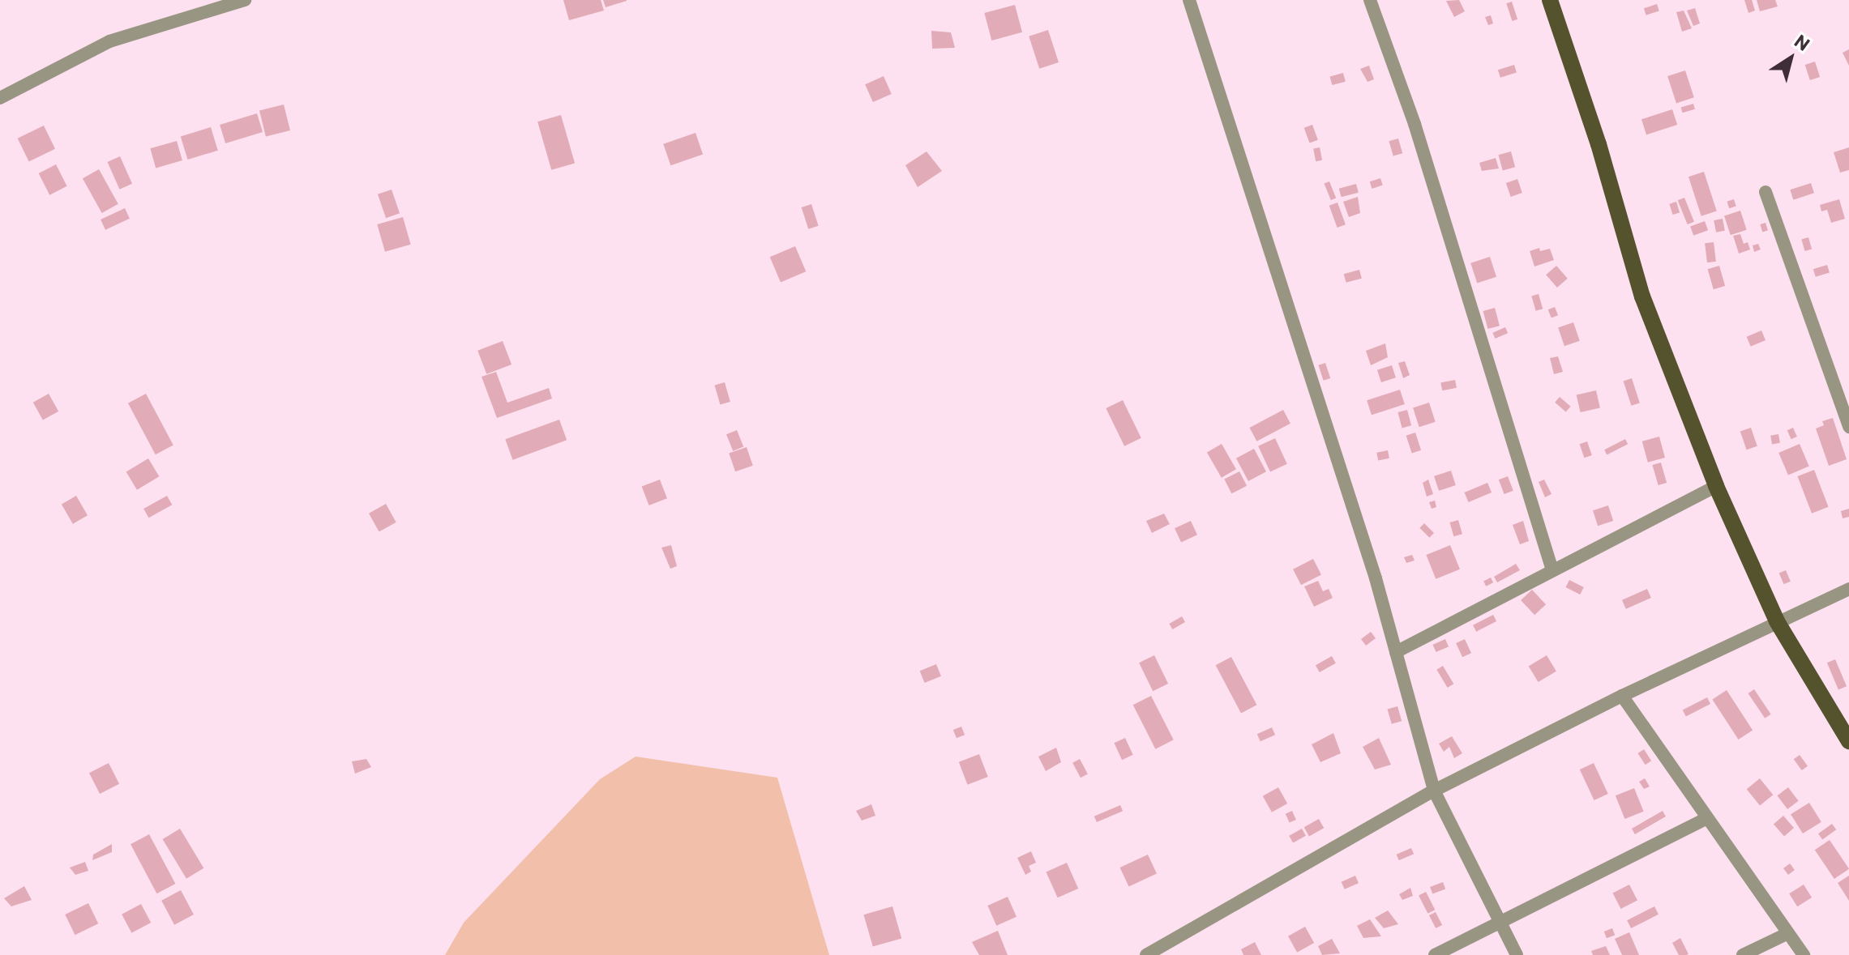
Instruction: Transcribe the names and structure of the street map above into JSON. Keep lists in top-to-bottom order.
{
  "north": "top right"
}
